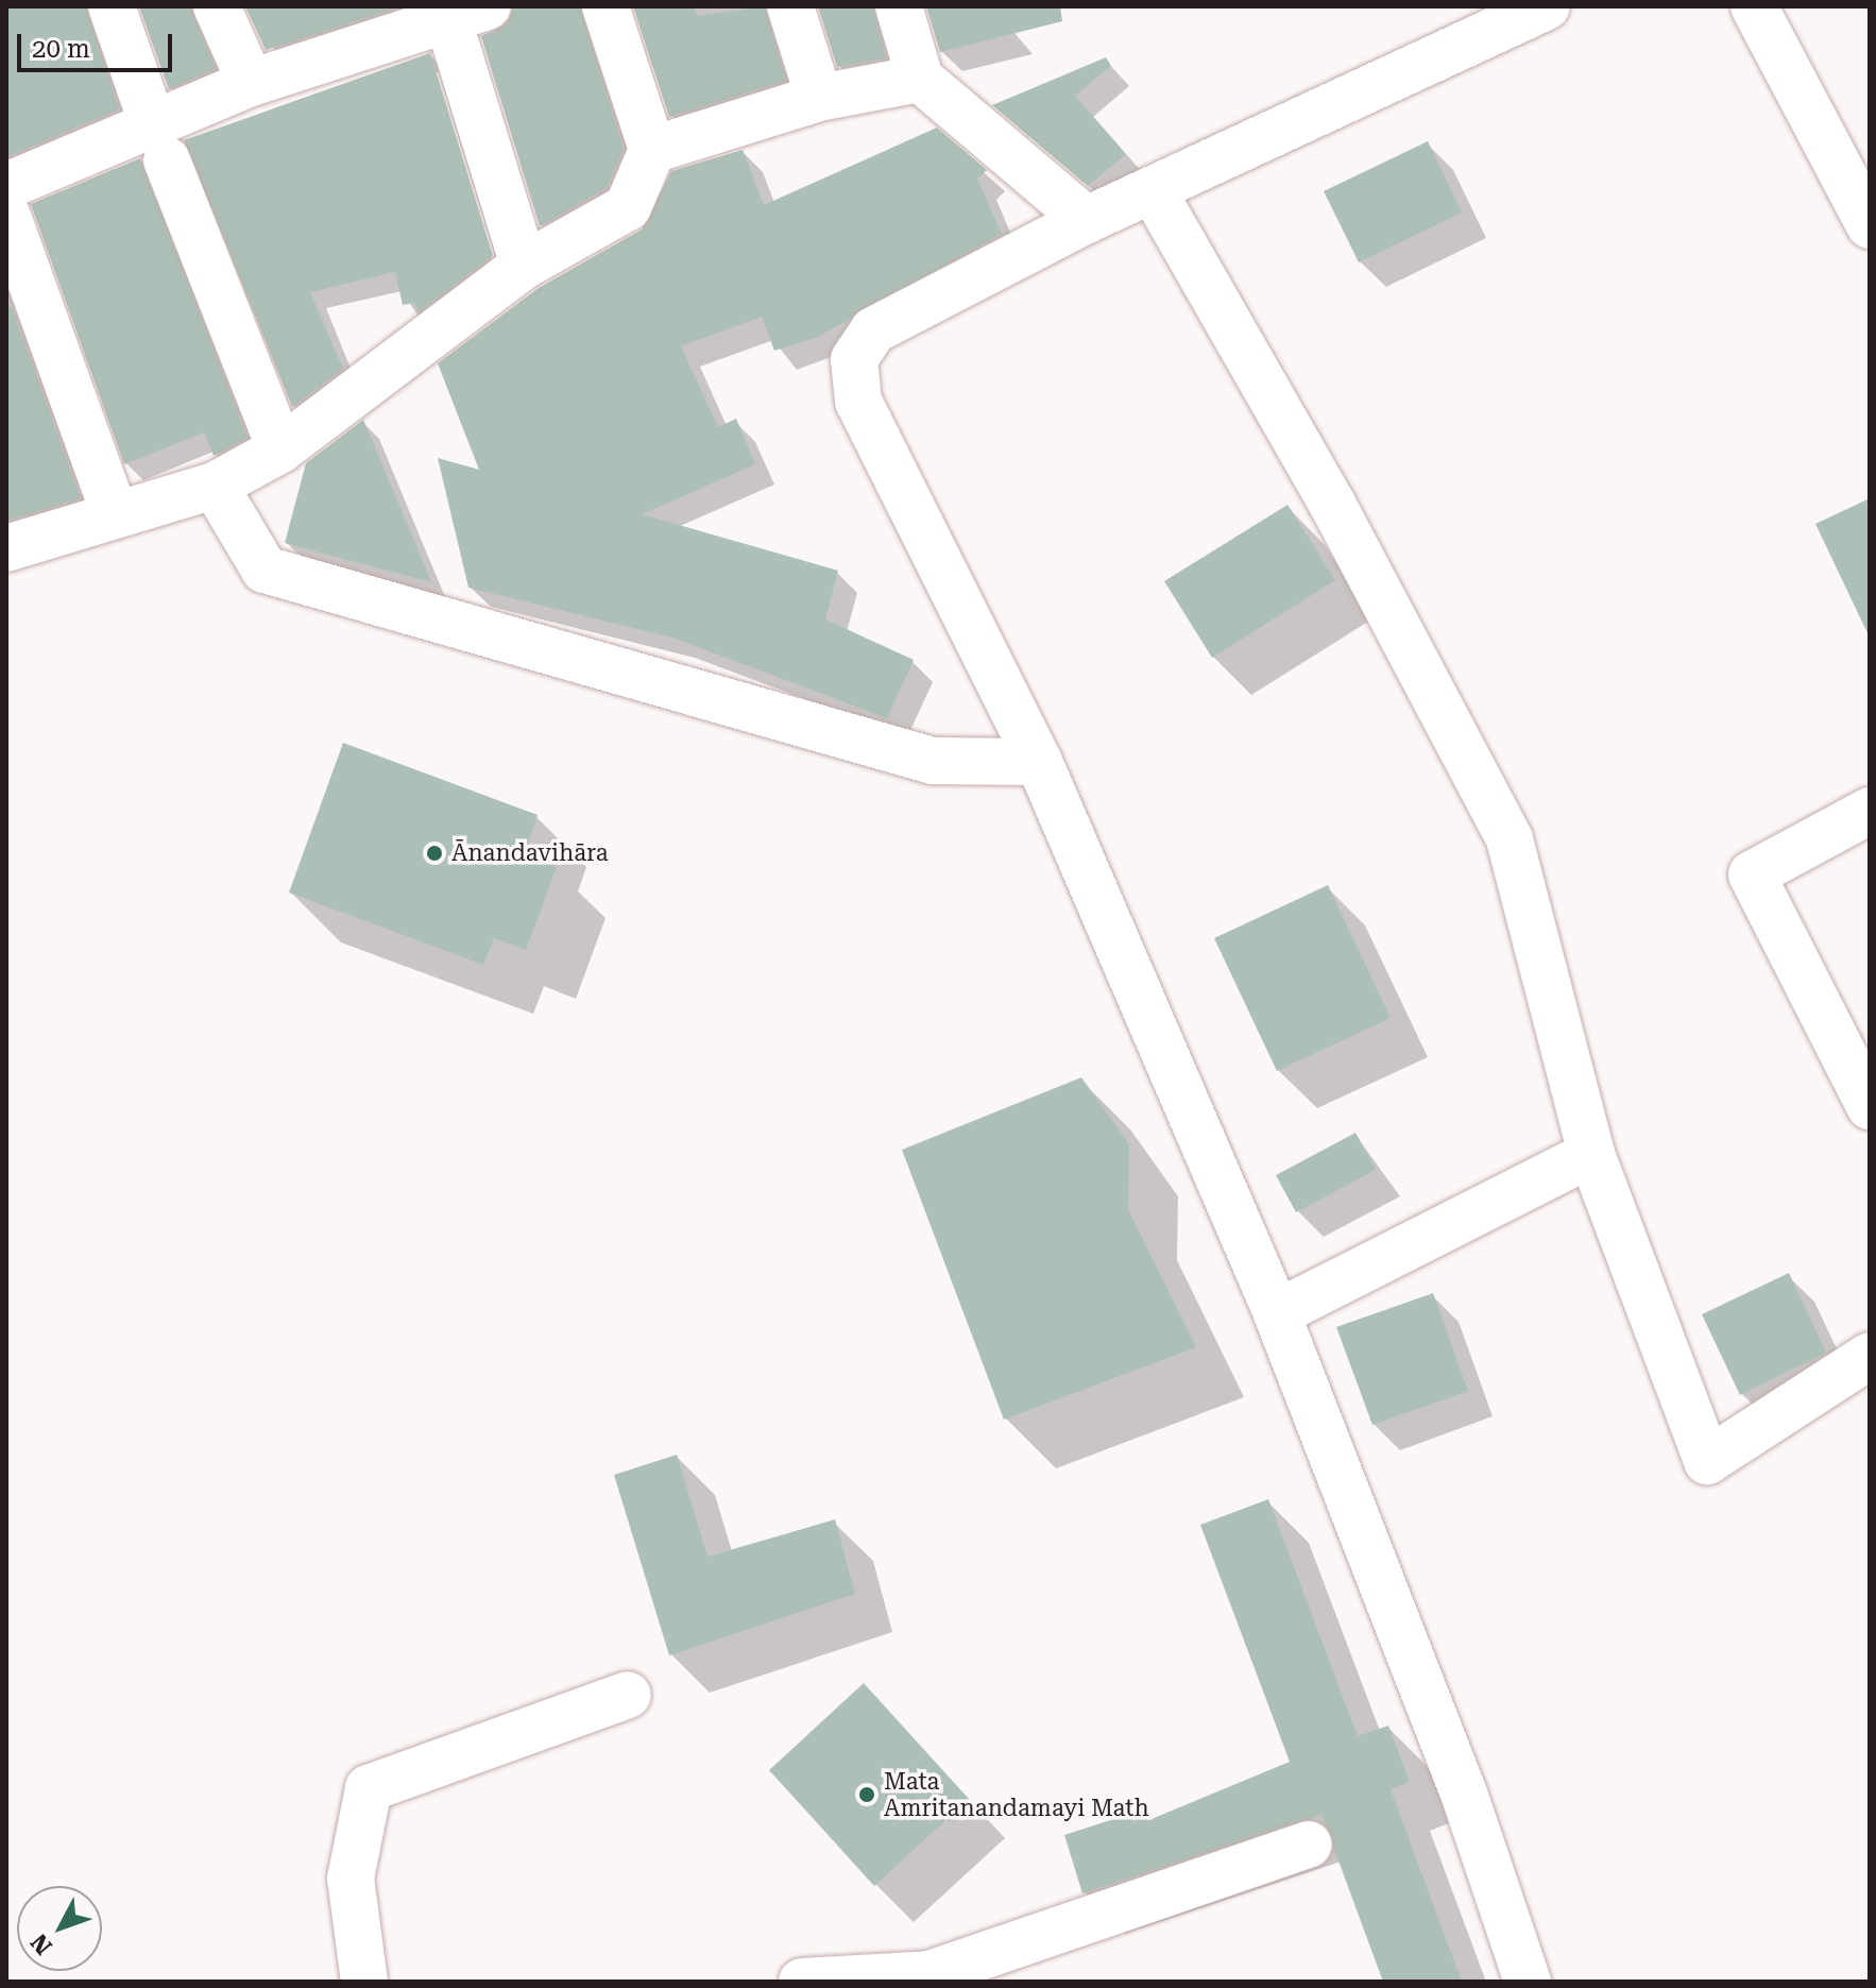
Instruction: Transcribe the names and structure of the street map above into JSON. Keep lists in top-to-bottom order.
{
  "places": ["Ānandavihāra", "Mata Amritanandamayi Math"],
  "scale_bar": "20 m",
  "north": "bottom left"
}
